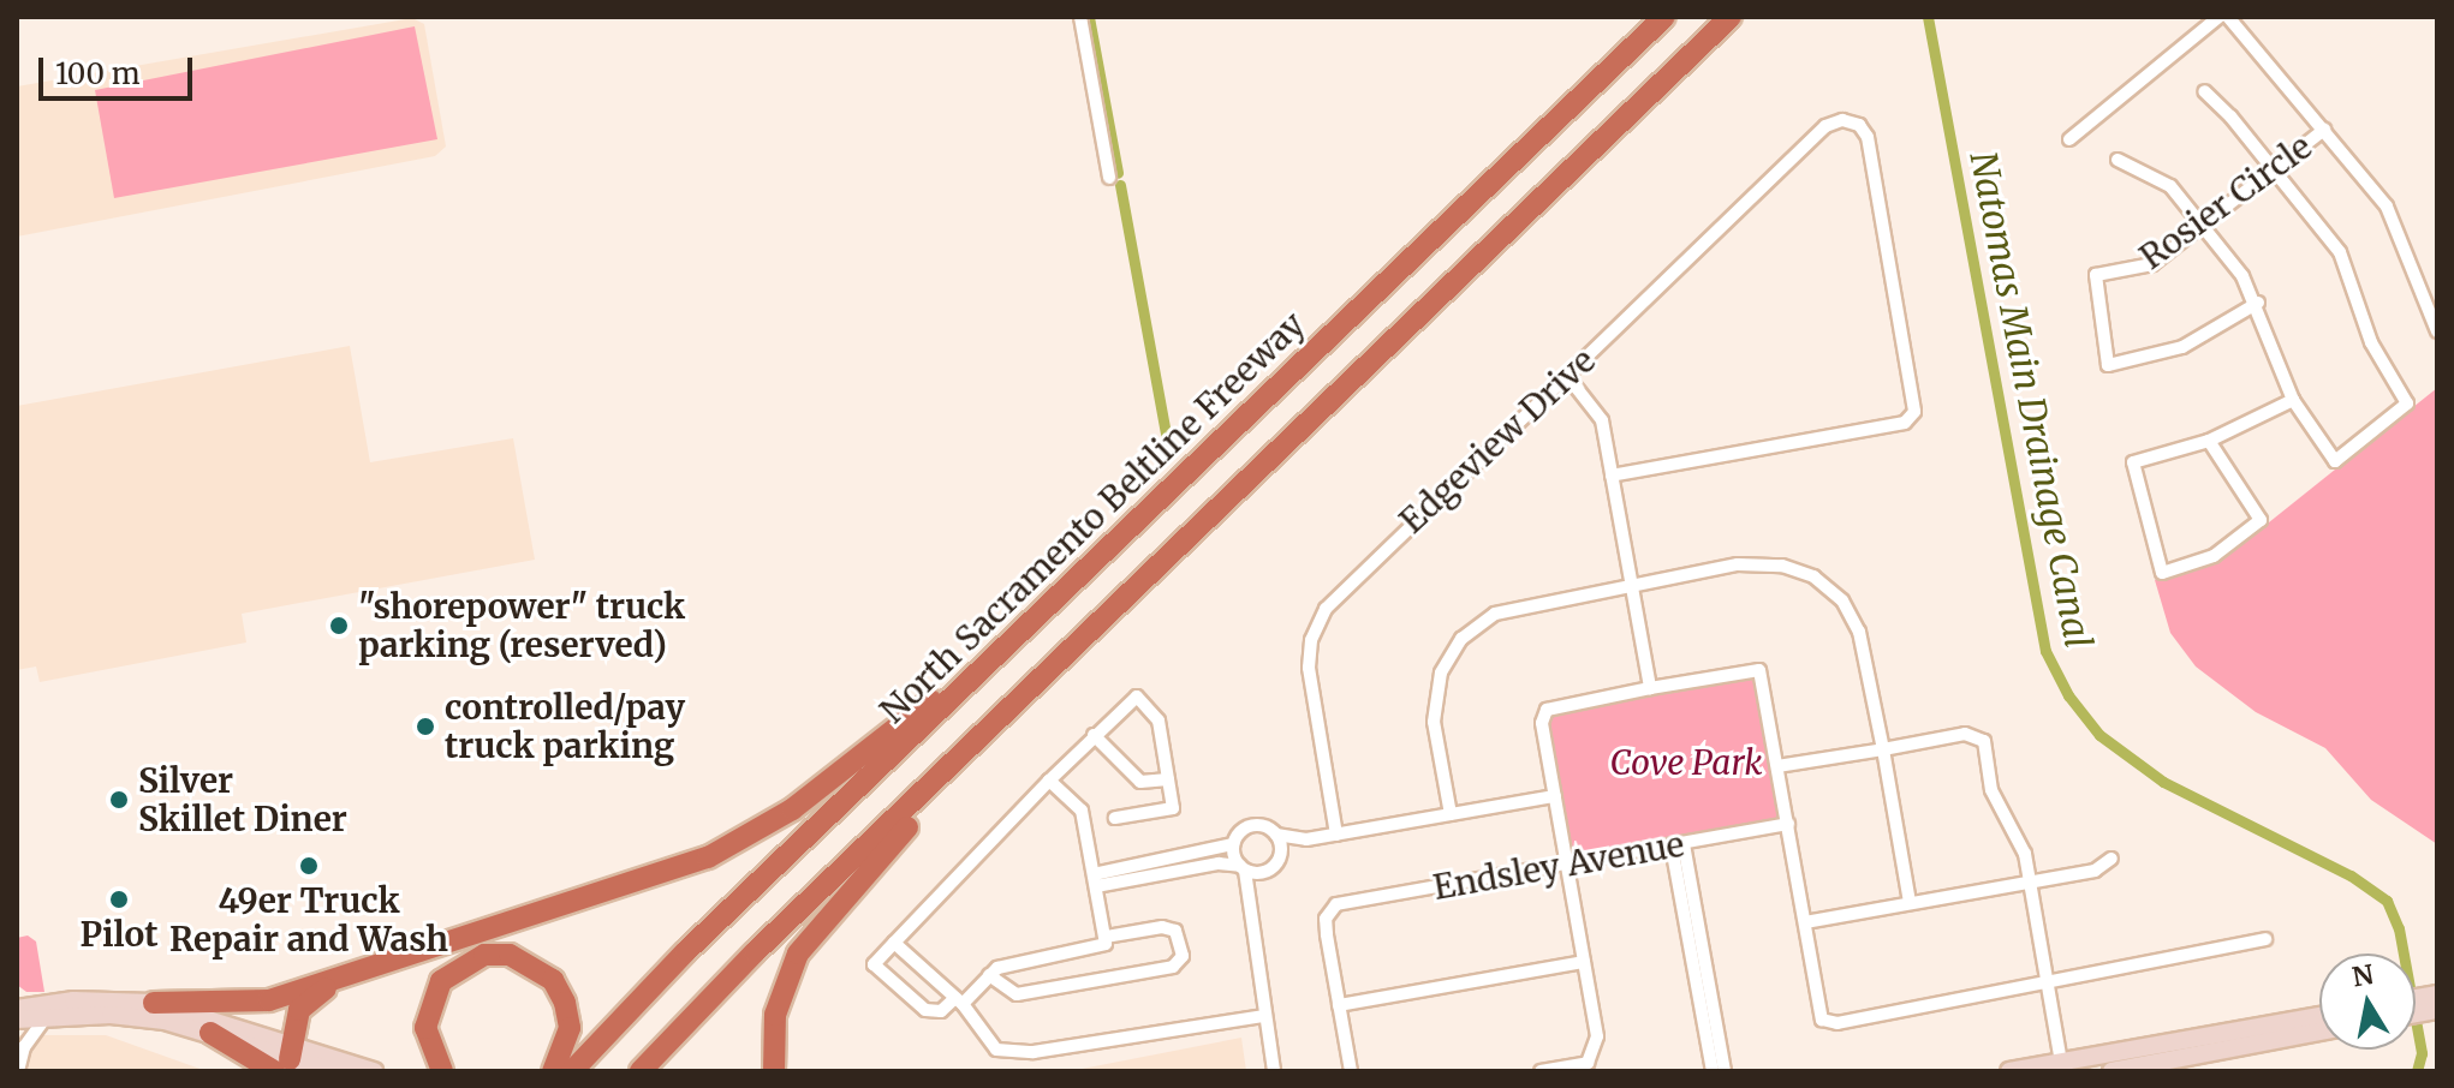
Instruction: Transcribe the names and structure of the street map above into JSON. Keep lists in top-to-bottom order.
{
  "streets": {
    "highway": ["North Sacramento Beltline Freeway"],
    "street": ["Rosier Circle", "Edgeview Drive", "Endsley Avenue"]
  },
  "water": ["Natomas Main Drainage Canal"],
  "parks": ["Cove Park"],
  "places": [
    "\"shorepower\" truck parking (reserved)",
    "controlled/pay truck parking",
    "Silver Skillet Diner",
    "49er Truck Repair and Wash",
    "Pilot"
  ],
  "scale_bar": "100 m",
  "north": "top"
}
